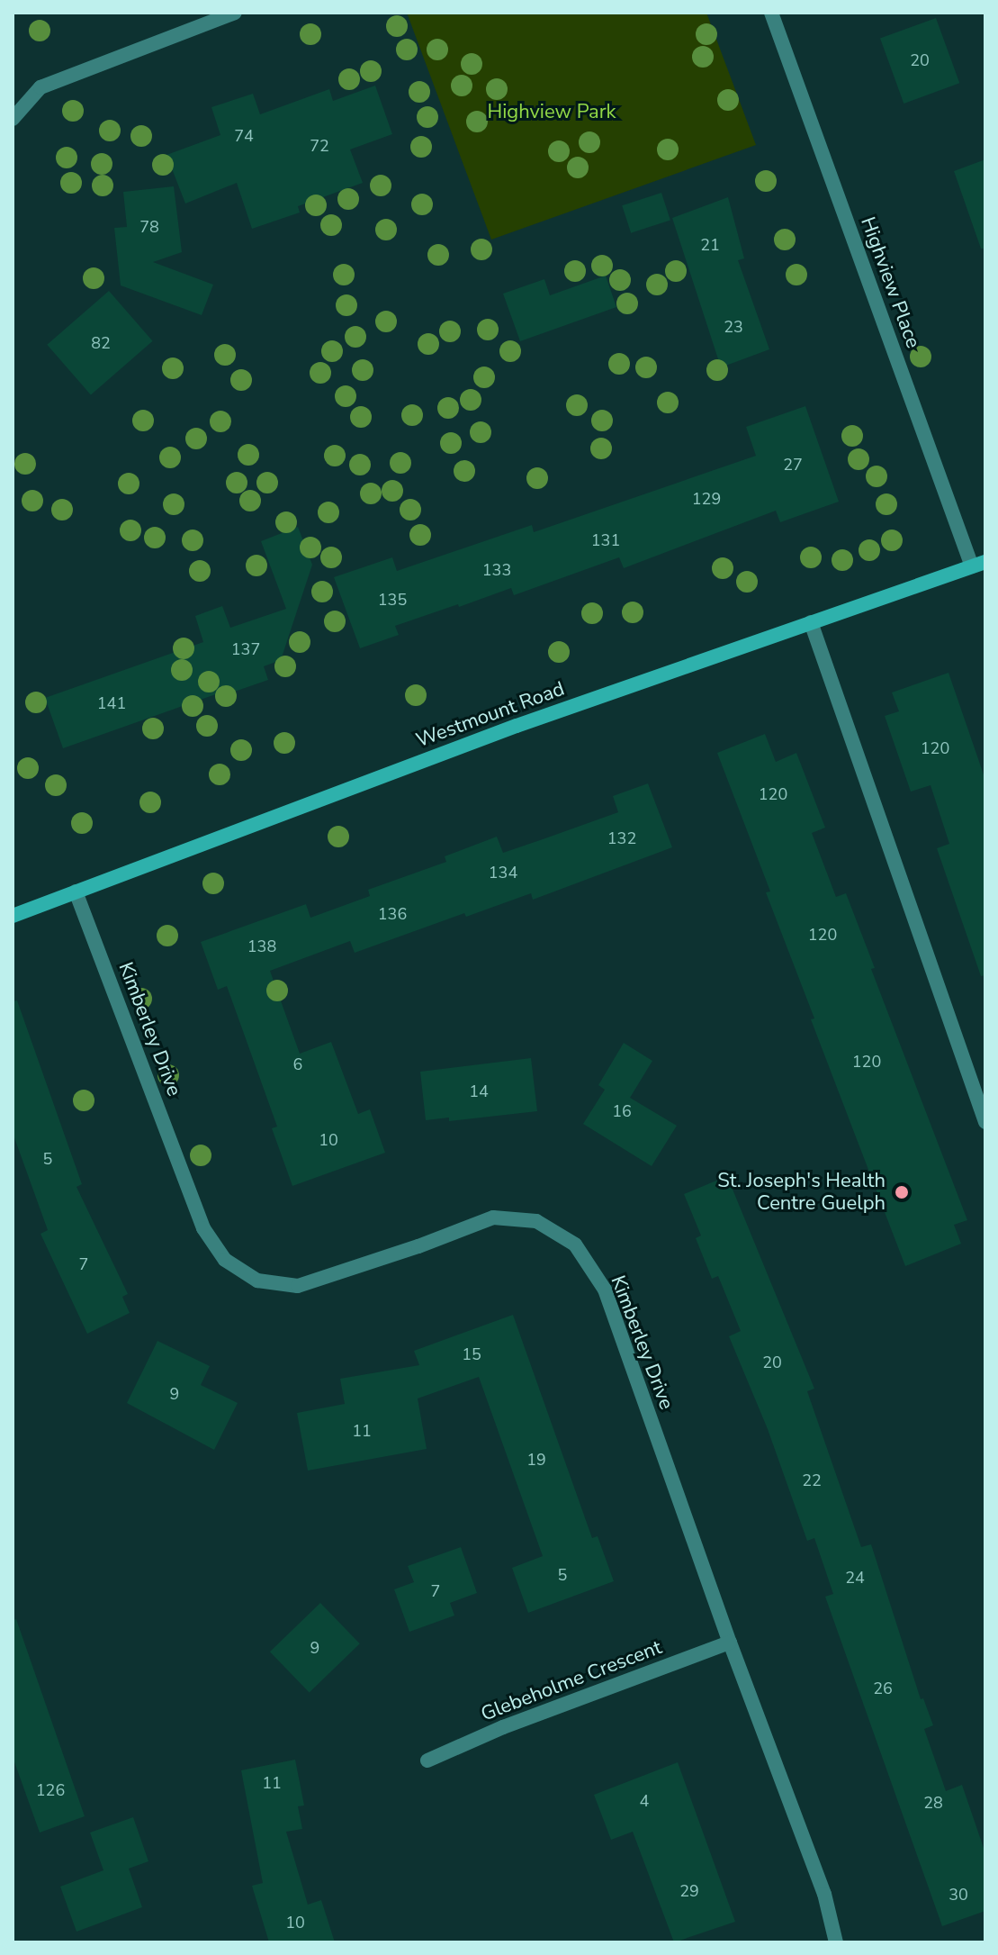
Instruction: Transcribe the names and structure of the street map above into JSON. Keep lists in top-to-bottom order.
{
  "streets": {
    "street": [
      "Highview Place",
      "Westmount Road",
      "Kimberley Drive",
      "Glebeholme Crescent"
    ]
  },
  "crossings": [
    ["Highview Place", "Westmount Road"],
    ["Westmount Road", "Kimberley Drive"],
    ["Kimberley Drive", "Glebeholme Crescent"]
  ],
  "parks": ["Highview Park"],
  "places": ["St. Joseph's Health Centre Guelph"],
  "house_numbers": [
    "20",
    "74",
    "72",
    "78",
    "21",
    "23",
    "82",
    "27",
    "129",
    "131",
    "133",
    "135",
    "137",
    "141",
    "120",
    "120",
    "132",
    "134",
    "136",
    "120",
    "138",
    "120",
    "6",
    "14",
    "16",
    "10",
    "5",
    "7",
    "15",
    "20",
    "9",
    "11",
    "19",
    "22",
    "5",
    "24",
    "7",
    "9",
    "26",
    "11",
    "126",
    "4",
    "28",
    "29",
    "30",
    "10"
  ]
}
